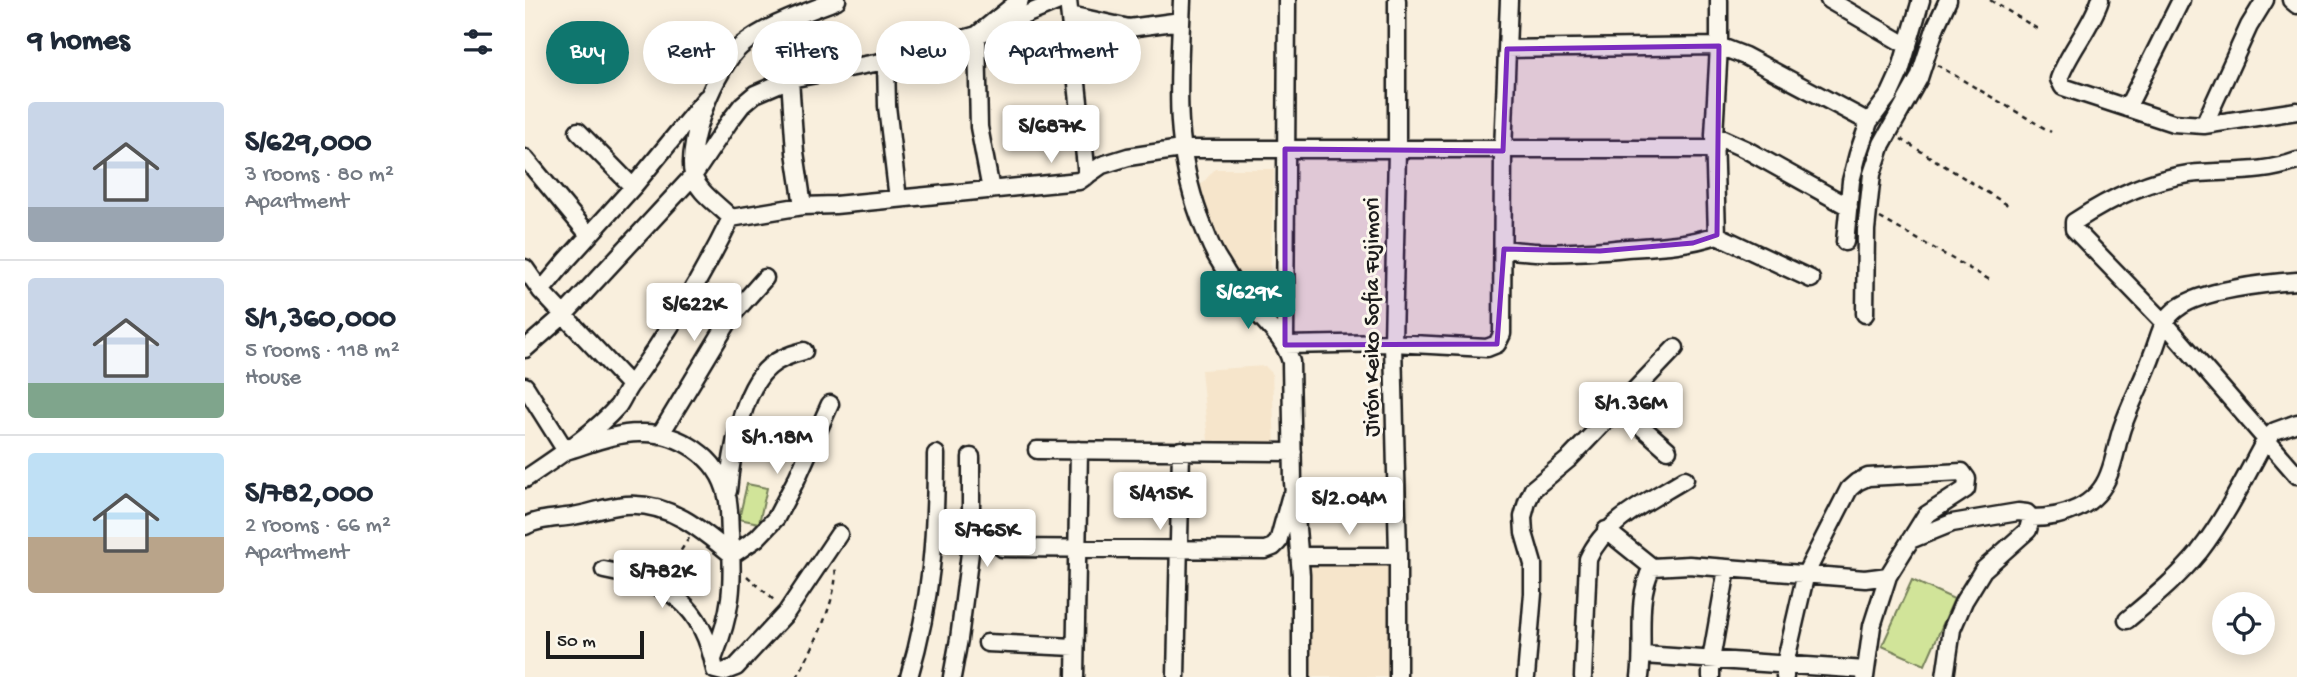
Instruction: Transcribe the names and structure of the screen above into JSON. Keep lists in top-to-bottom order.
{
  "streets": {
    "street": ["Jirón Keiko Sofia Fujimori"]
  },
  "scale_bar": "50 m",
  "page": {
    "heading": "9 homes",
    "chip": [
      "Buy",
      "Rent",
      "Filters",
      "New",
      "Apartment"
    ],
    "list": [
      {
        "name": "S/629,000",
        "note": "3 rooms · 80 m² · Apartment"
      },
      {
        "name": "S/1,360,000",
        "note": "5 rooms · 118 m² · House"
      },
      {
        "name": "S/782,000",
        "note": "2 rooms · 66 m² · Apartment"
      }
    ],
    "price": [
      "S/687K",
      "S/629K",
      "S/622K",
      "S/1.36M",
      "S/1.18M",
      "S/415K",
      "S/2.04M",
      "S/765K",
      "S/782K"
    ],
    "scale": "50 m"
  }
}
